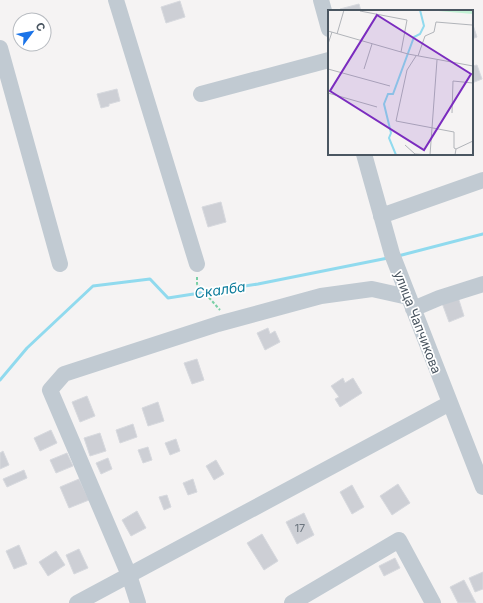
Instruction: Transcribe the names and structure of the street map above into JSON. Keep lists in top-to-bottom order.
{
  "streets": {
    "street": ["улица Чапчикова"]
  },
  "water": ["Скалба"],
  "house_numbers": ["17"],
  "north": "top right"
}
